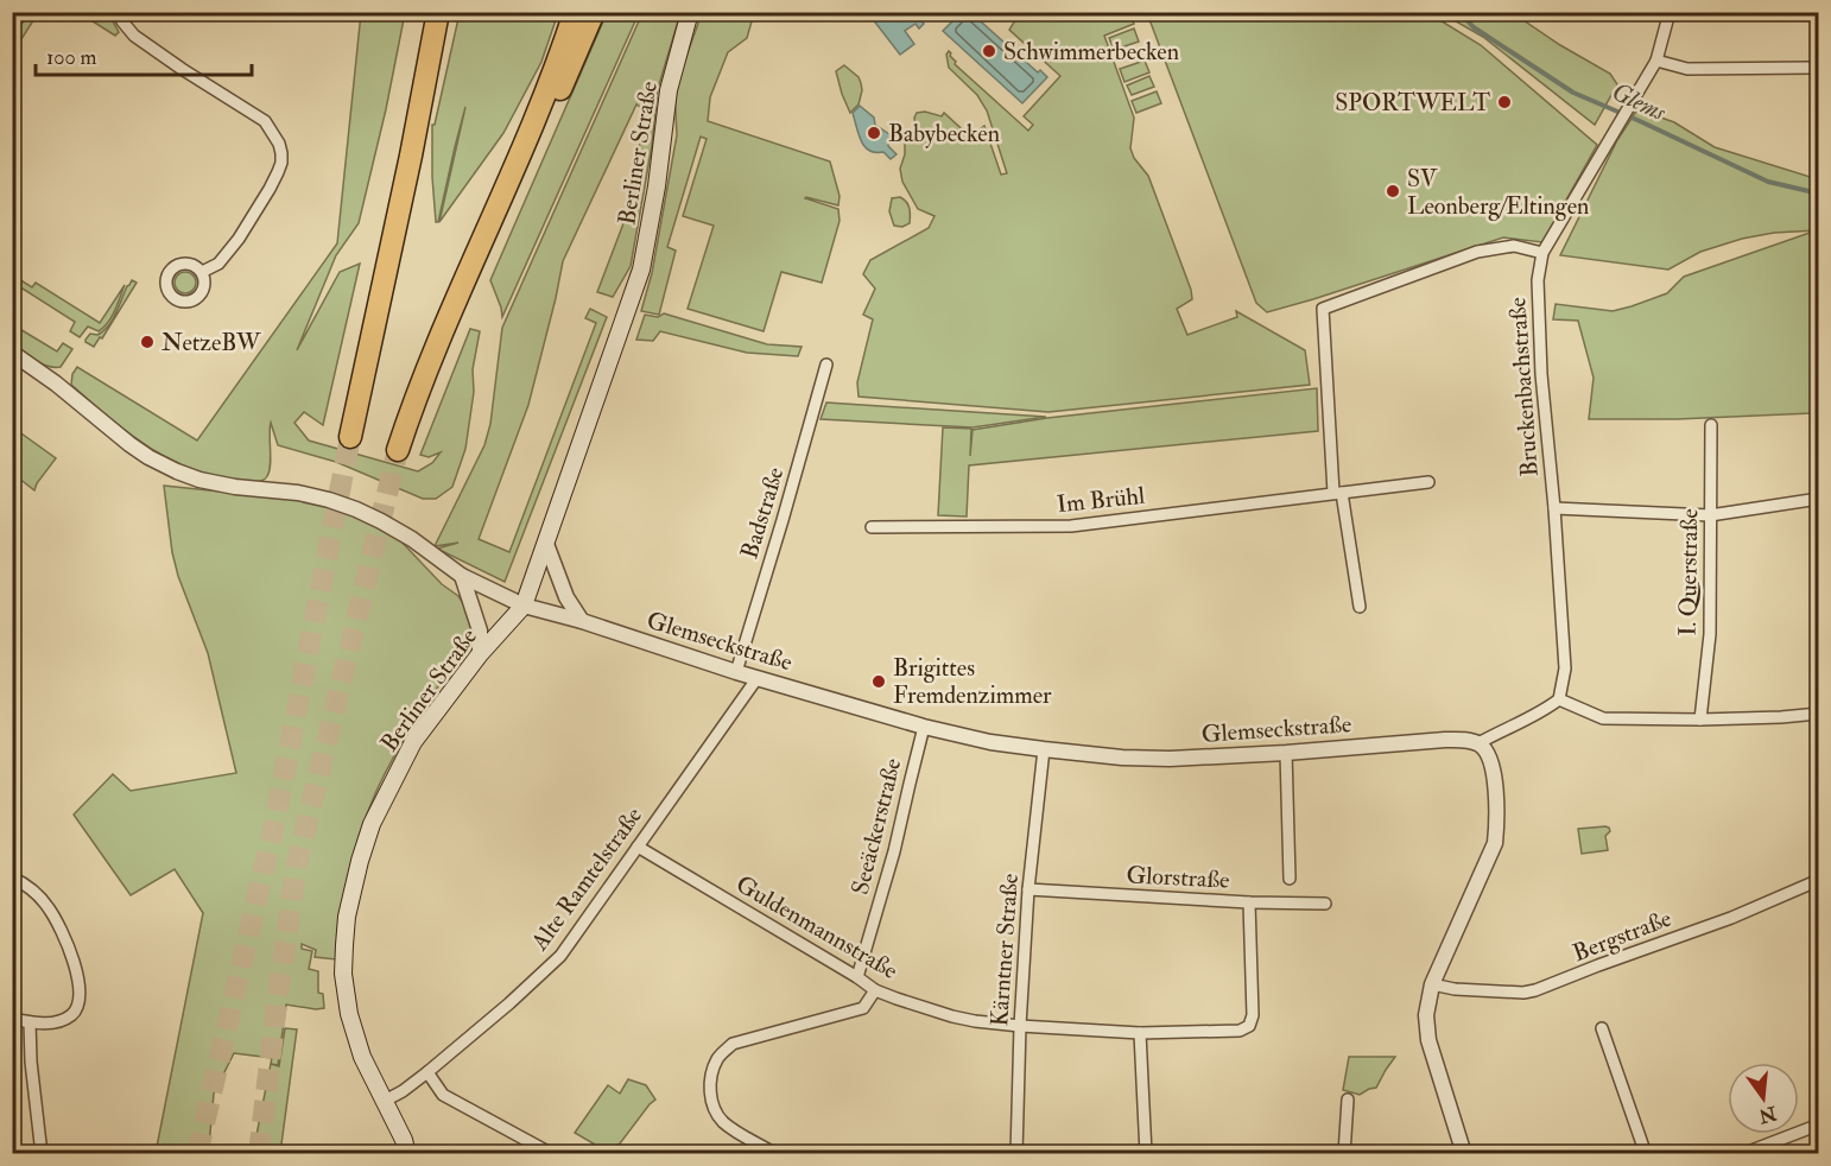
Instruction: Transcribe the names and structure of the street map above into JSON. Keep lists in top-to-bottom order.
{
  "streets": {
    "main road": ["Berliner Straße"],
    "street": [
      "Bruckenbachstraße",
      "Im Brühl",
      "Badstraße",
      "I. Querstraße",
      "Glemseckstraße",
      "Seeäckerstraße",
      "Glorstraße",
      "Alte Ramtelstraße",
      "Guldenmannstraße",
      "Bergstraße",
      "Kärntner Straße"
    ]
  },
  "crossings": [
    ["Berliner Straße", "Glemseckstraße"],
    ["Berliner Straße", "Alte Ramtelstraße"],
    ["Badstraße", "Glemseckstraße"],
    ["Glemseckstraße", "Seeäckerstraße"],
    ["Glemseckstraße", "Alte Ramtelstraße"],
    ["Glemseckstraße", "Kärntner Straße"],
    ["Seeäckerstraße", "Guldenmannstraße"],
    ["Glorstraße", "Guldenmannstraße"],
    ["Glorstraße", "Kärntner Straße"],
    ["Alte Ramtelstraße", "Guldenmannstraße"],
    ["Guldenmannstraße", "Kärntner Straße"]
  ],
  "water": ["Glems"],
  "places": [
    "Schwimmerbecken",
    "SPORTWELT",
    "Babybecken",
    "SV Leonberg/Eltingen",
    "NetzeBW",
    "Brigittes Fremdenzimmer"
  ],
  "scale_bar": "100 m",
  "north": "bottom"
}
